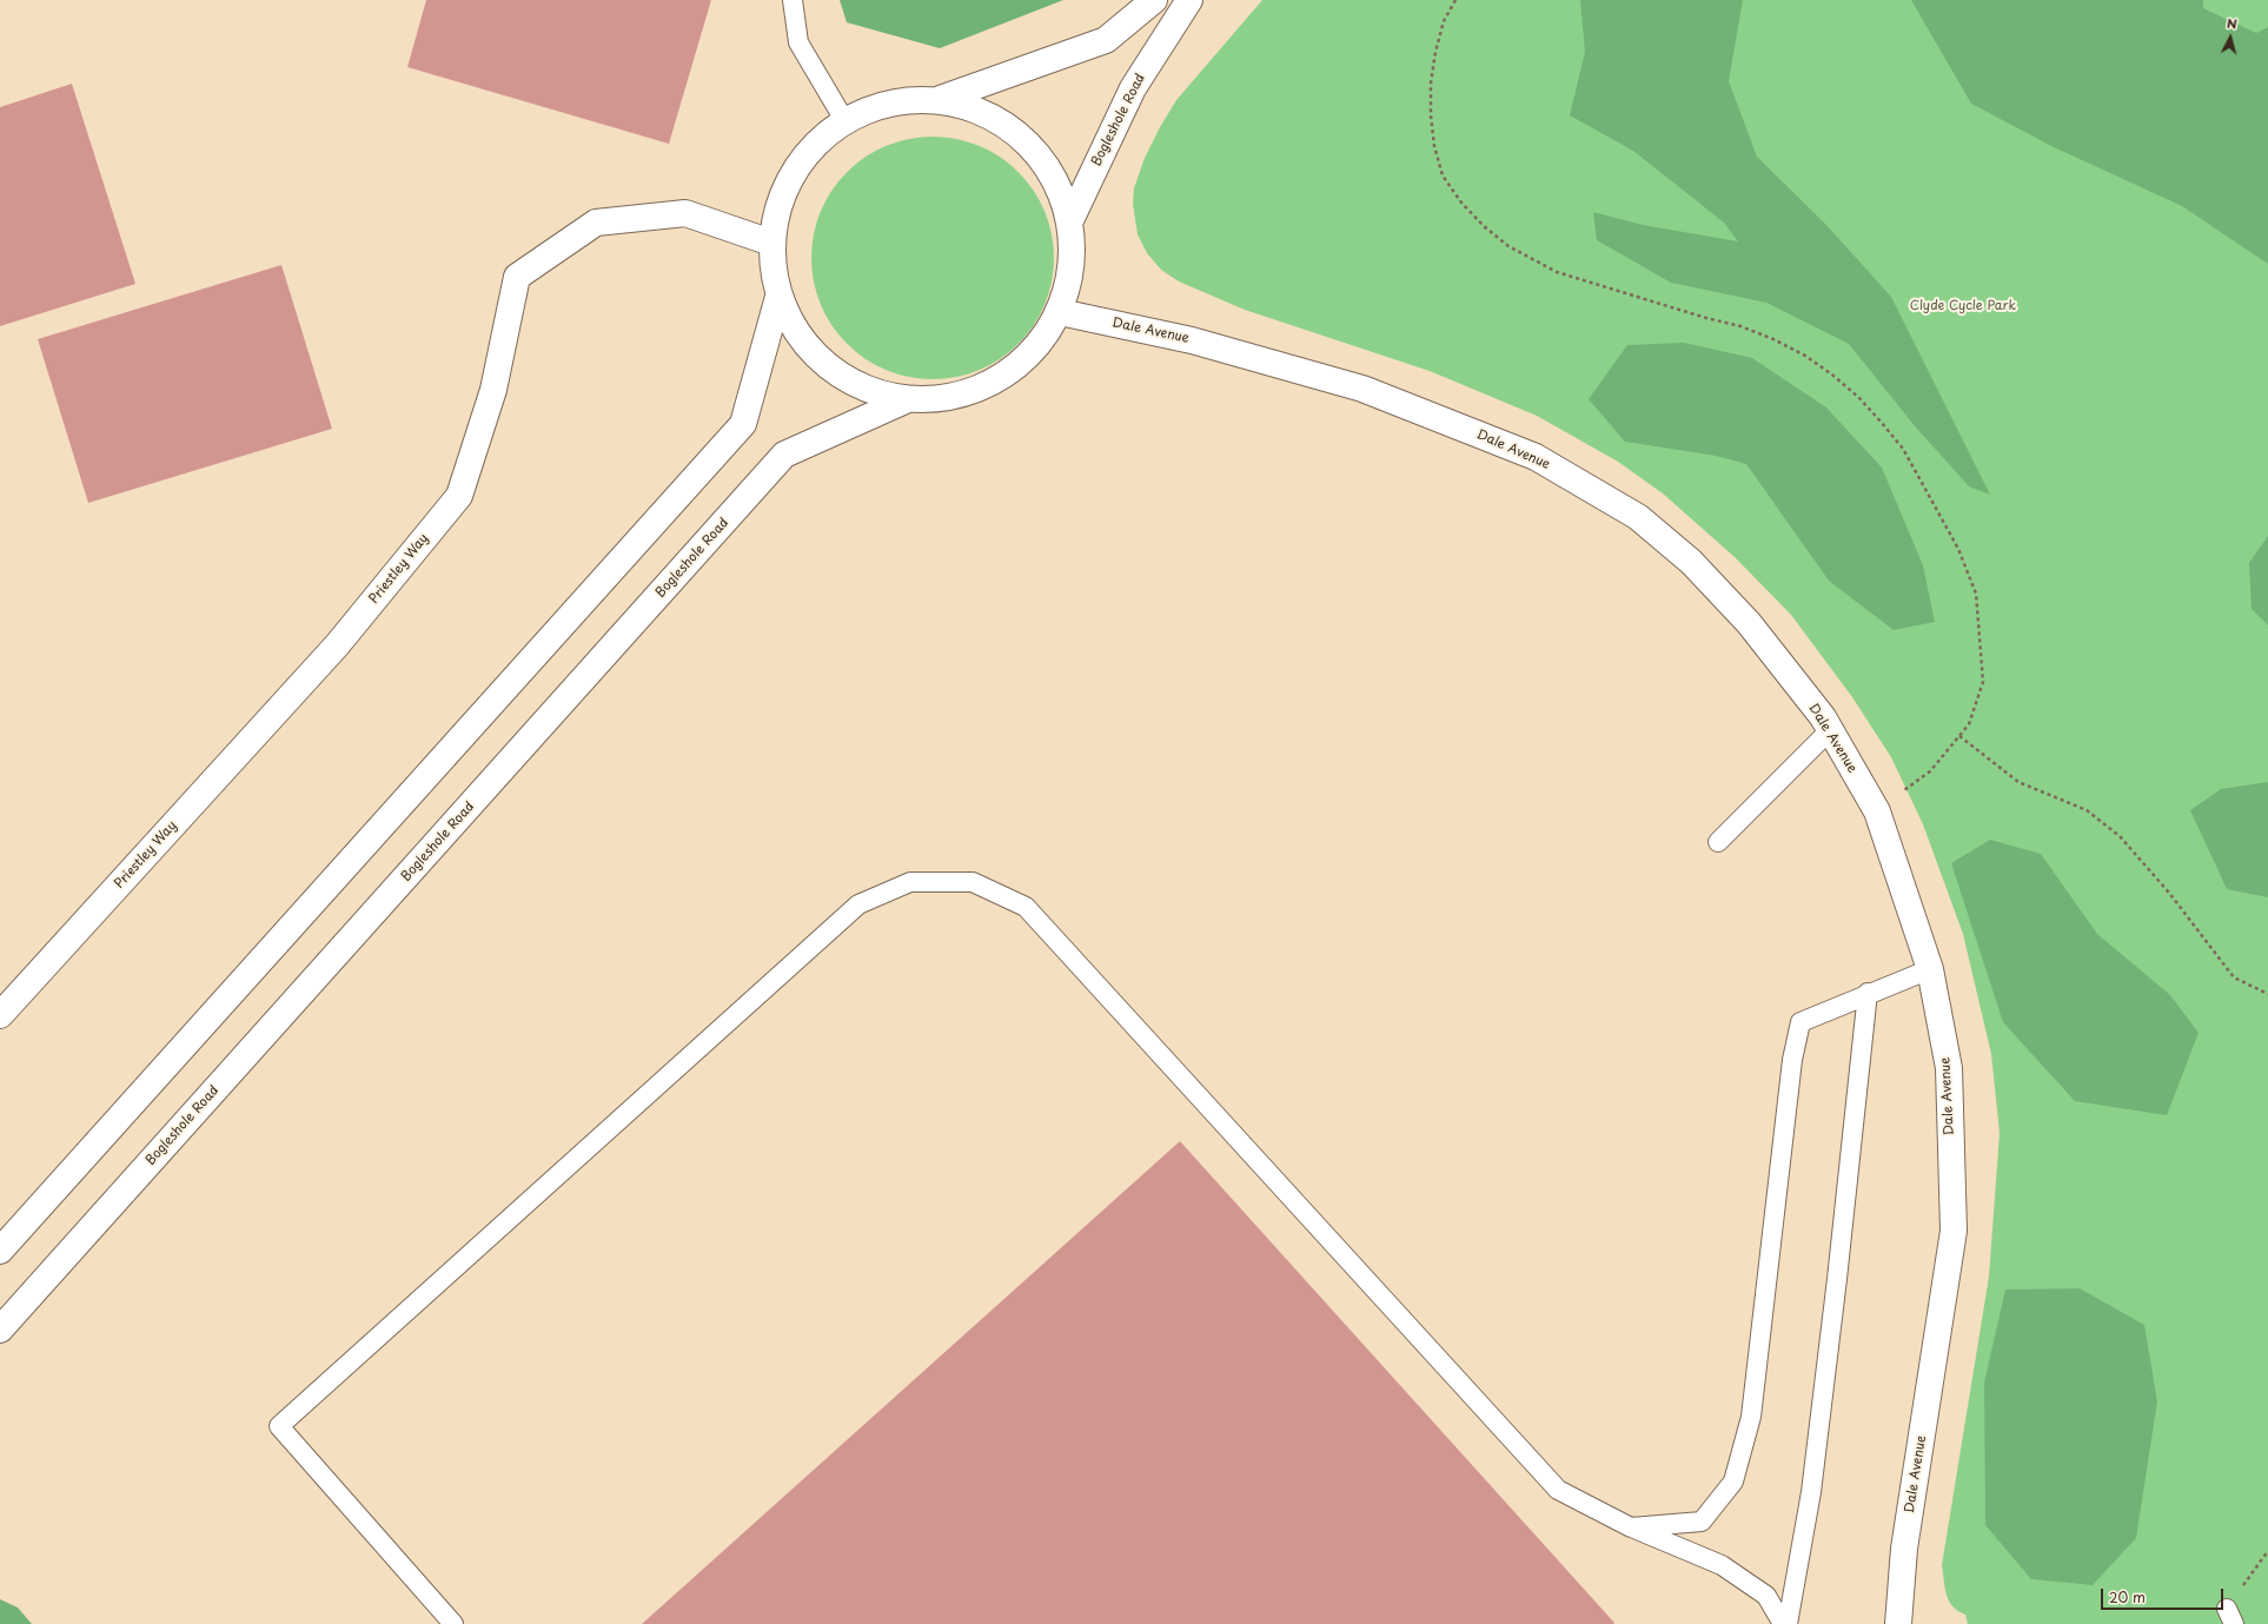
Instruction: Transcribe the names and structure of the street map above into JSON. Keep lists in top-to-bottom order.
{
  "streets": {
    "street": ["Bogleshole Road", "Dale Avenue", "Priestley Way"]
  },
  "parks": ["Clyde Cycle Park"],
  "scale_bar": "20 m",
  "north": "top"
}
